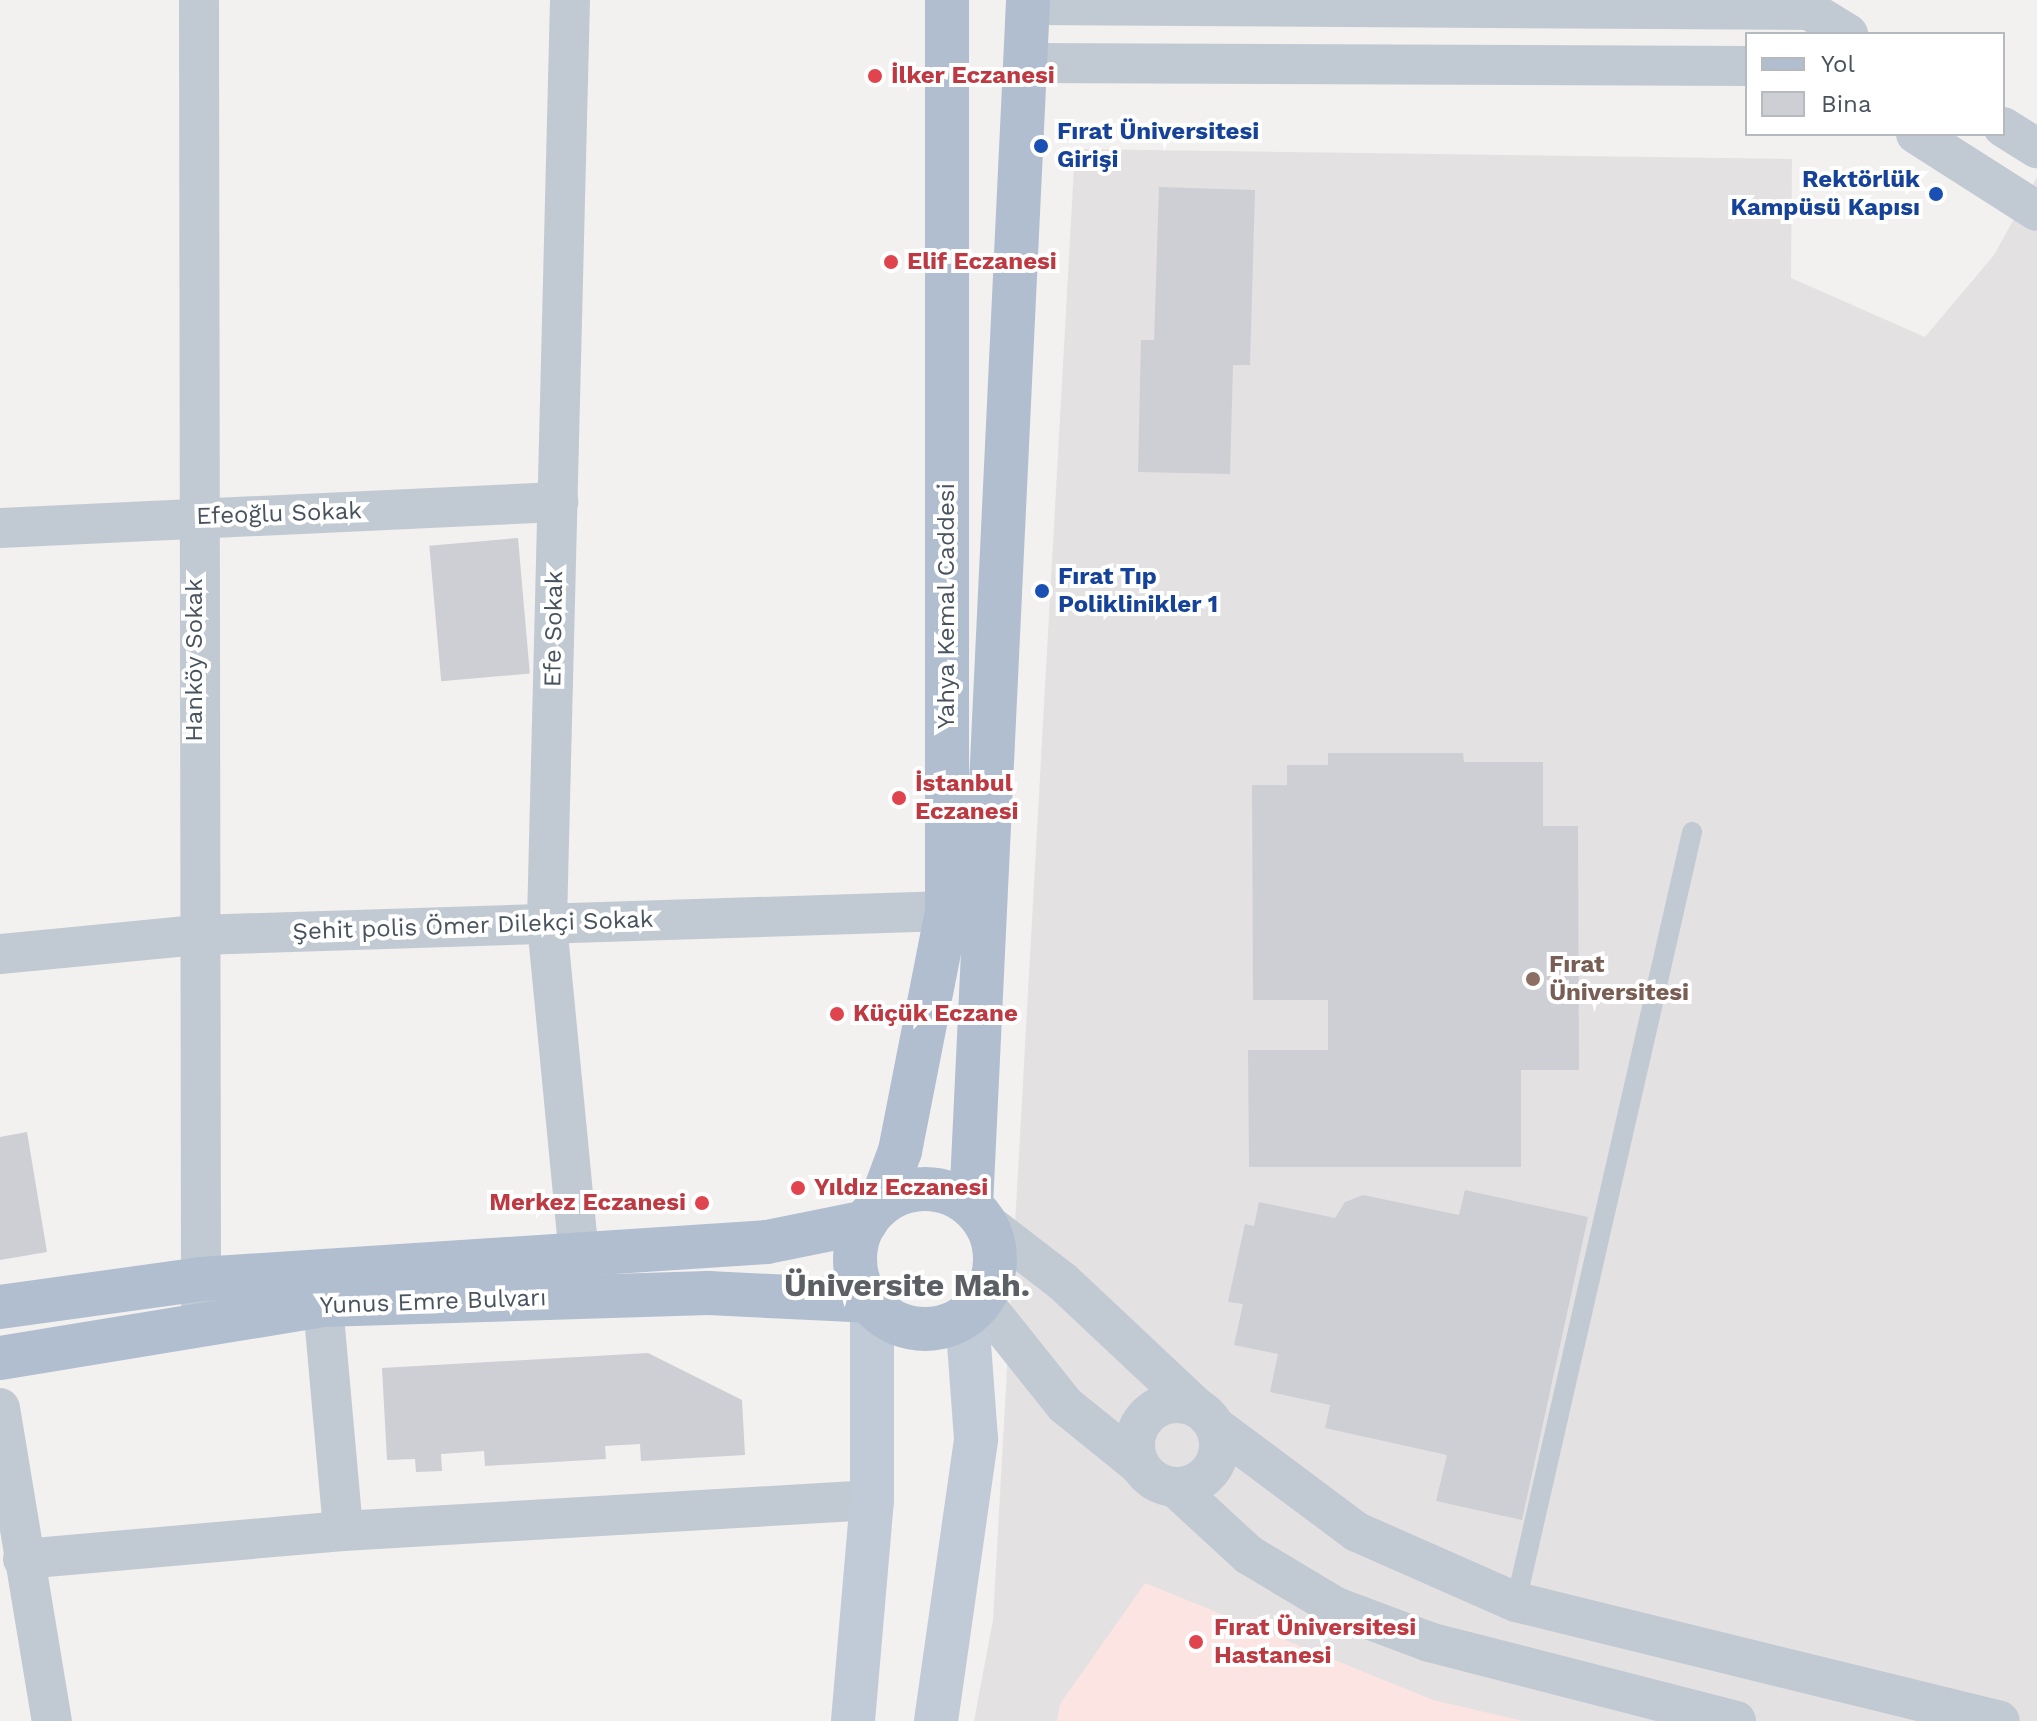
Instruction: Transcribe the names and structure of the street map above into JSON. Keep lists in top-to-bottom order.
{
  "streets": {
    "main road": ["Yahya Kemal Caddesi", "Yunus Emre Bulvarı"],
    "street": [
      "Efeoğlu Sokak",
      "Efe Sokak",
      "Hanköy Sokak",
      "Şehit polis Ömer Dilekçi Sokak"
    ]
  },
  "crossings": [
    ["Efeoğlu Sokak", "Efe Sokak"],
    ["Efeoğlu Sokak", "Hanköy Sokak"],
    ["Yahya Kemal Caddesi", "Şehit polis Ömer Dilekçi Sokak"],
    ["Yahya Kemal Caddesi", "Yunus Emre Bulvarı"],
    ["Efe Sokak", "Şehit polis Ömer Dilekçi Sokak"],
    ["Efe Sokak", "Yunus Emre Bulvarı"],
    ["Hanköy Sokak", "Şehit polis Ömer Dilekçi Sokak"],
    ["Hanköy Sokak", "Yunus Emre Bulvarı"]
  ],
  "districts": ["Üniversite Mah."],
  "places": [
    "İlker Eczanesi",
    "Fırat Üniversitesi Girişi",
    "Rektörlük Kampüsü Kapısı",
    "Elif Eczanesi",
    "Fırat Tıp Poliklinikler 1",
    "İstanbul Eczanesi",
    "Fırat Üniversitesi",
    "Küçük Eczane",
    "Yıldız Eczanesi",
    "Merkez Eczanesi",
    "Fırat Üniversitesi Hastanesi"
  ],
  "legend": ["Yol", "Bina"]
}
